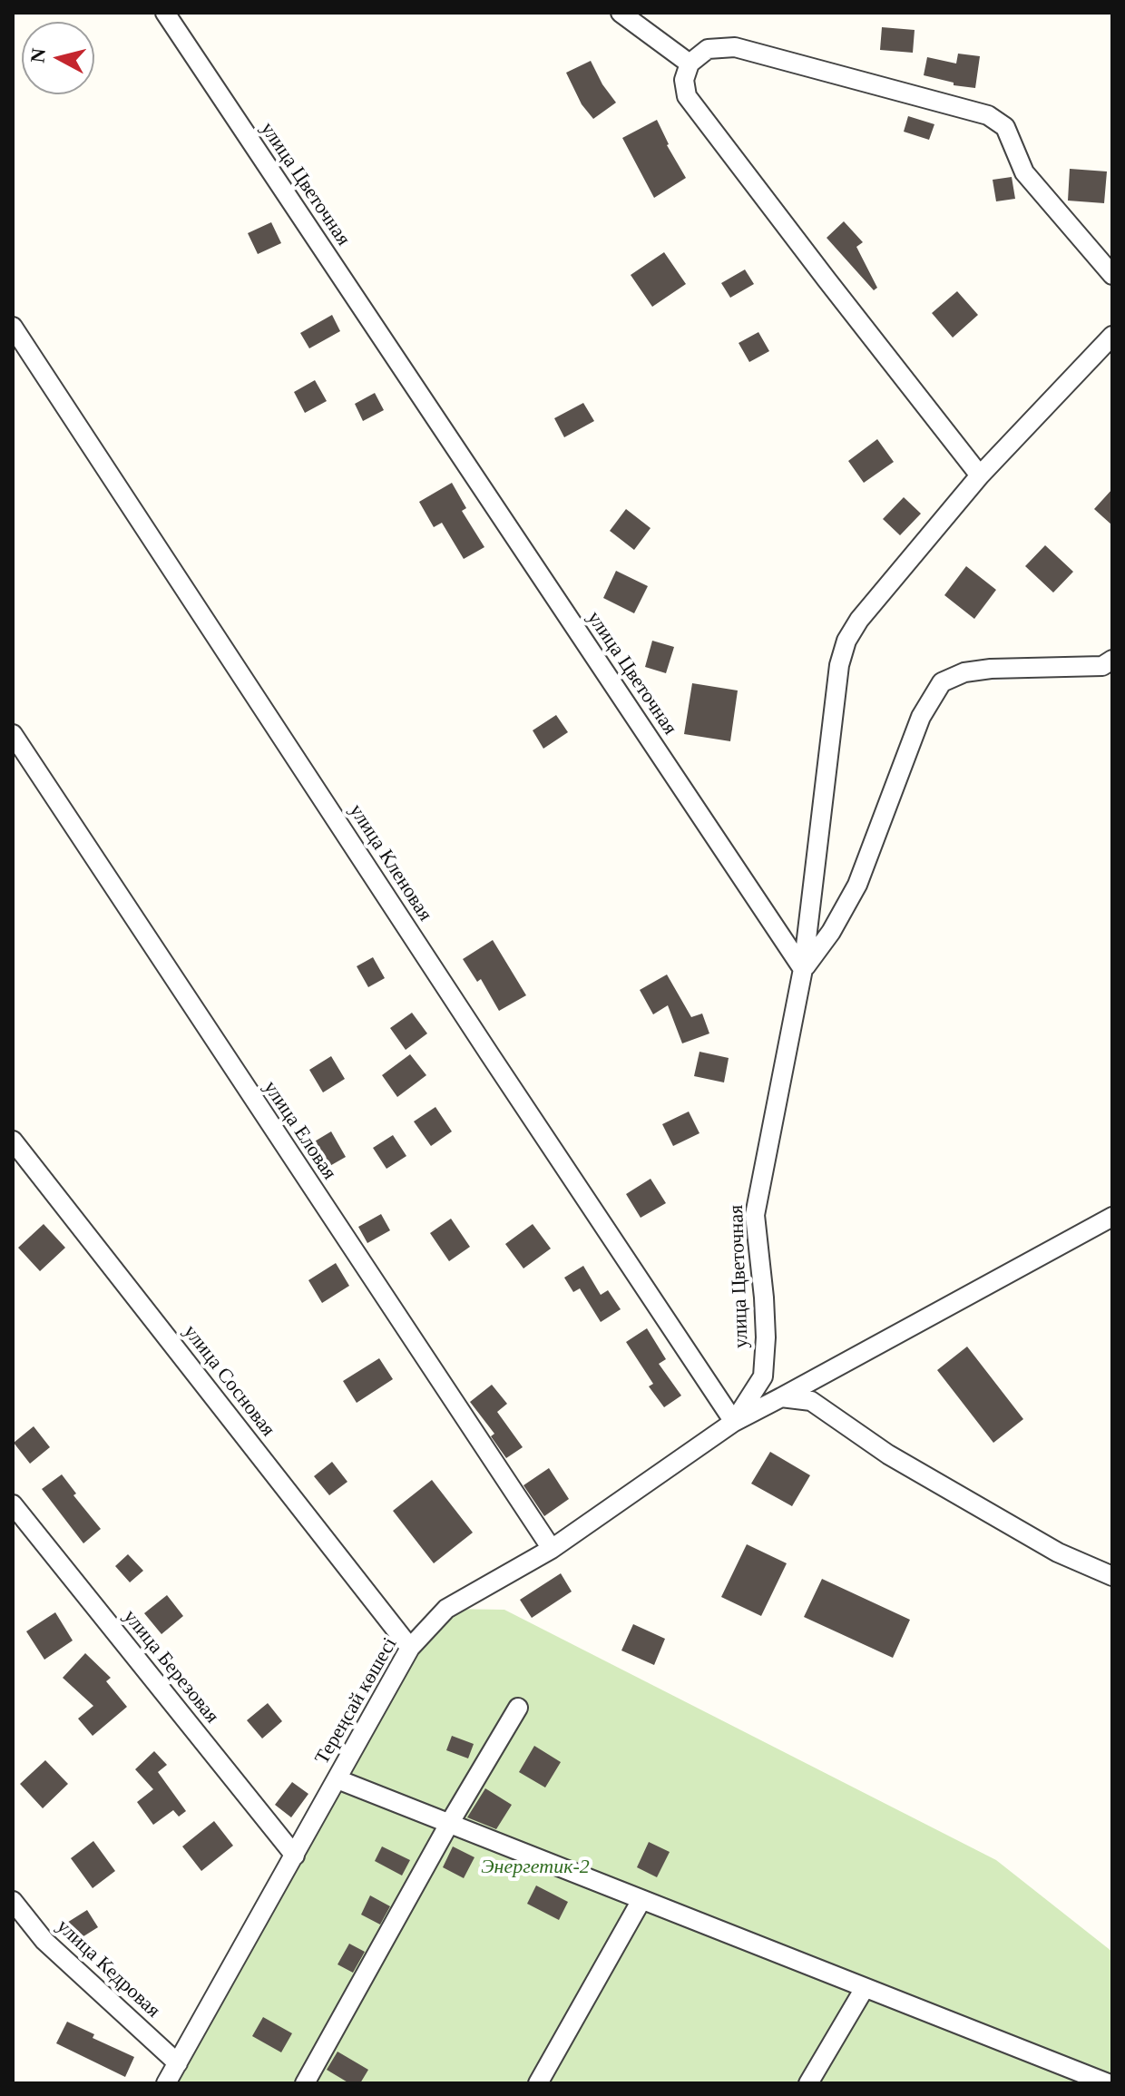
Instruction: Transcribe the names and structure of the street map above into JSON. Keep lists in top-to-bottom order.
{
  "streets": {
    "street": [
      "улица Цветочная",
      "улица Кленовая",
      "улица Еловая",
      "улица Сосновая",
      "улица Березовая",
      "Тереңсай көшесі",
      "улица Кедровая"
    ]
  },
  "crossings": [
    ["улица Цветочная", "улица Кленовая"],
    ["улица Цветочная", "Тереңсай көшесі"],
    ["улица Кленовая", "Тереңсай көшесі"],
    ["улица Еловая", "Тереңсай көшесі"],
    ["улица Сосновая", "Тереңсай көшесі"],
    ["улица Березовая", "Тереңсай көшесі"],
    ["Тереңсай көшесі", "улица Кедровая"]
  ],
  "parks": ["Энергетик-2"],
  "north": "left"
}
